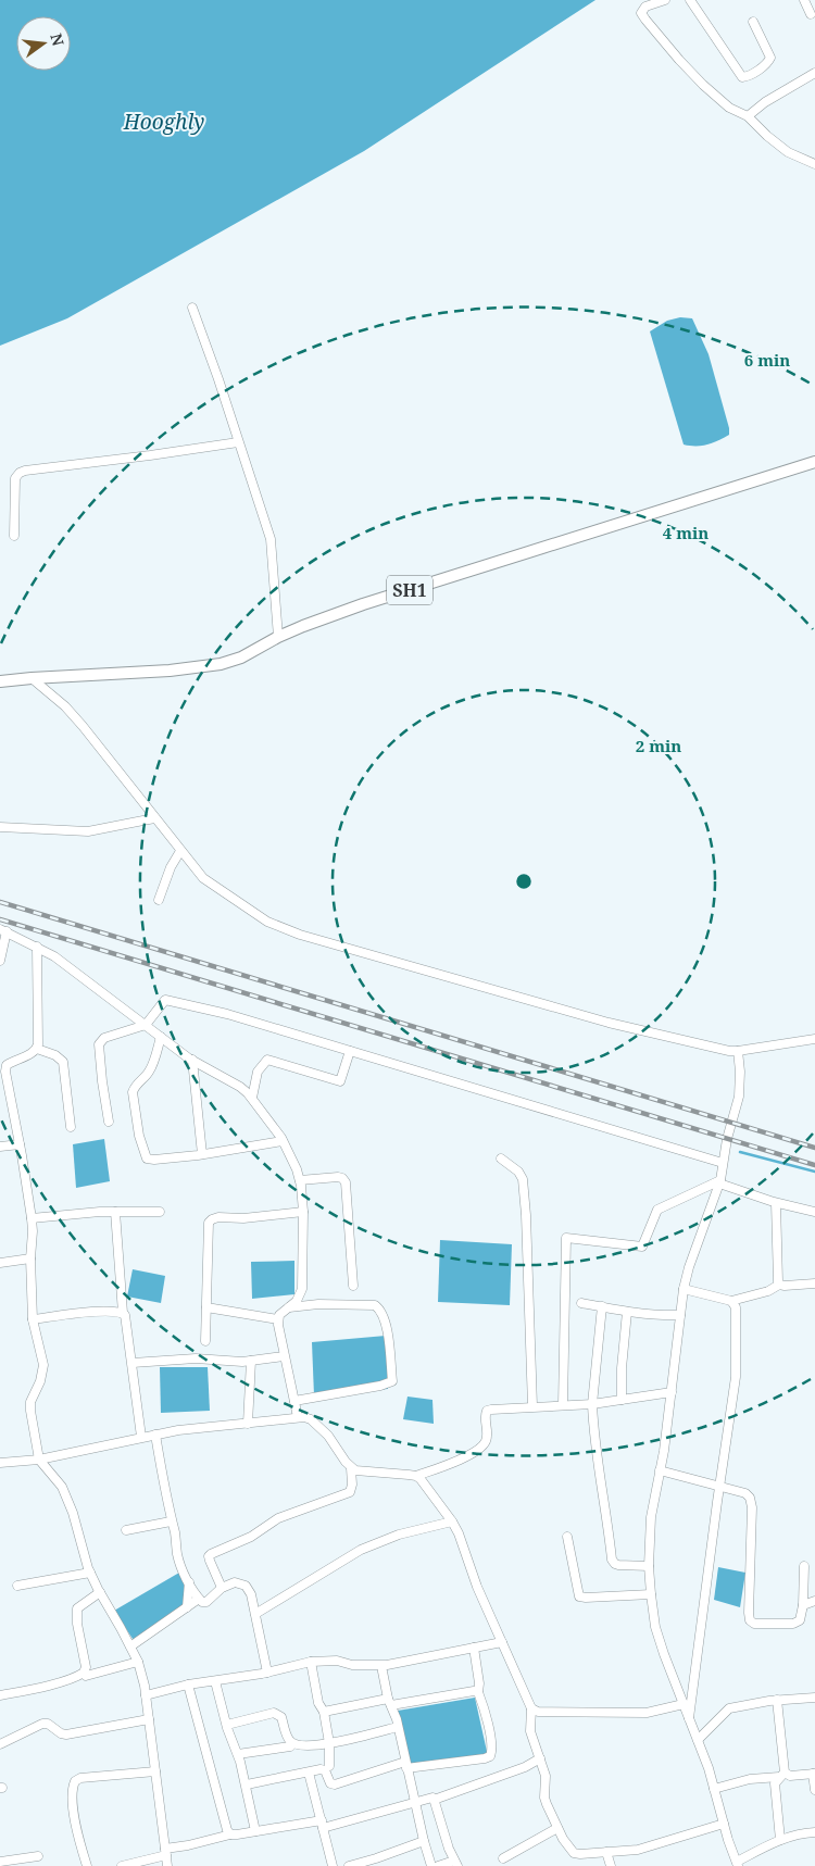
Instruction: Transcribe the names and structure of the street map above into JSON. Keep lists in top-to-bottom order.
{
  "streets": {
    "main road": ["SH1"]
  },
  "water": ["Hooghly"],
  "north": "right",
  "rings": ["6 min", "4 min", "2 min"]
}
